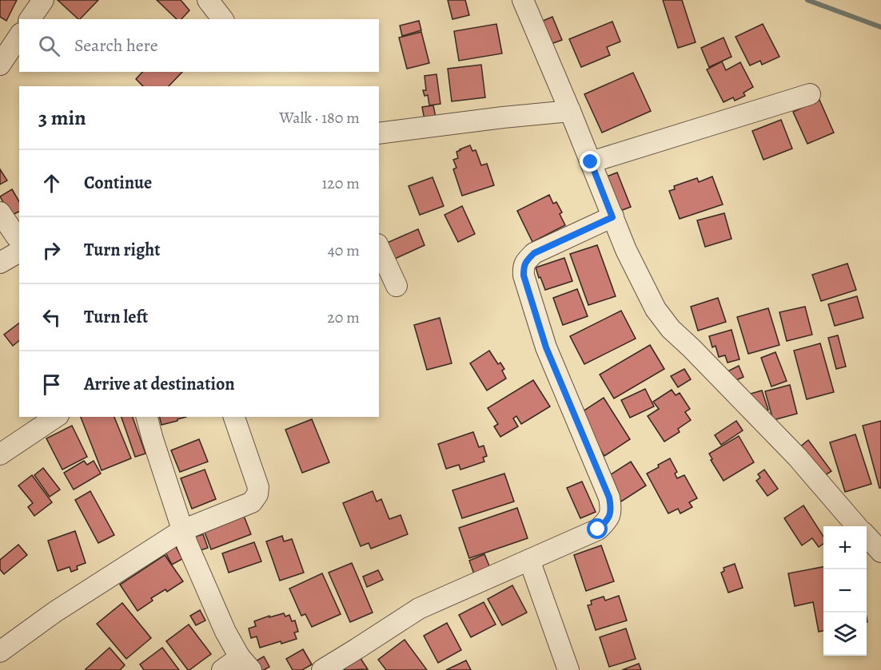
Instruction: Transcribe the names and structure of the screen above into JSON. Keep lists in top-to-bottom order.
{
  "page": {
    "search": "Search here",
    "heading": ["3 min", "Walk · 180 m"],
    "list": [
      ["Continue", "120 m"],
      ["Turn right", "40 m"],
      ["Turn left", "20 m"],
      "Arrive at destination"
    ],
    "map_buttons": ["+", "−"]
  }
}
